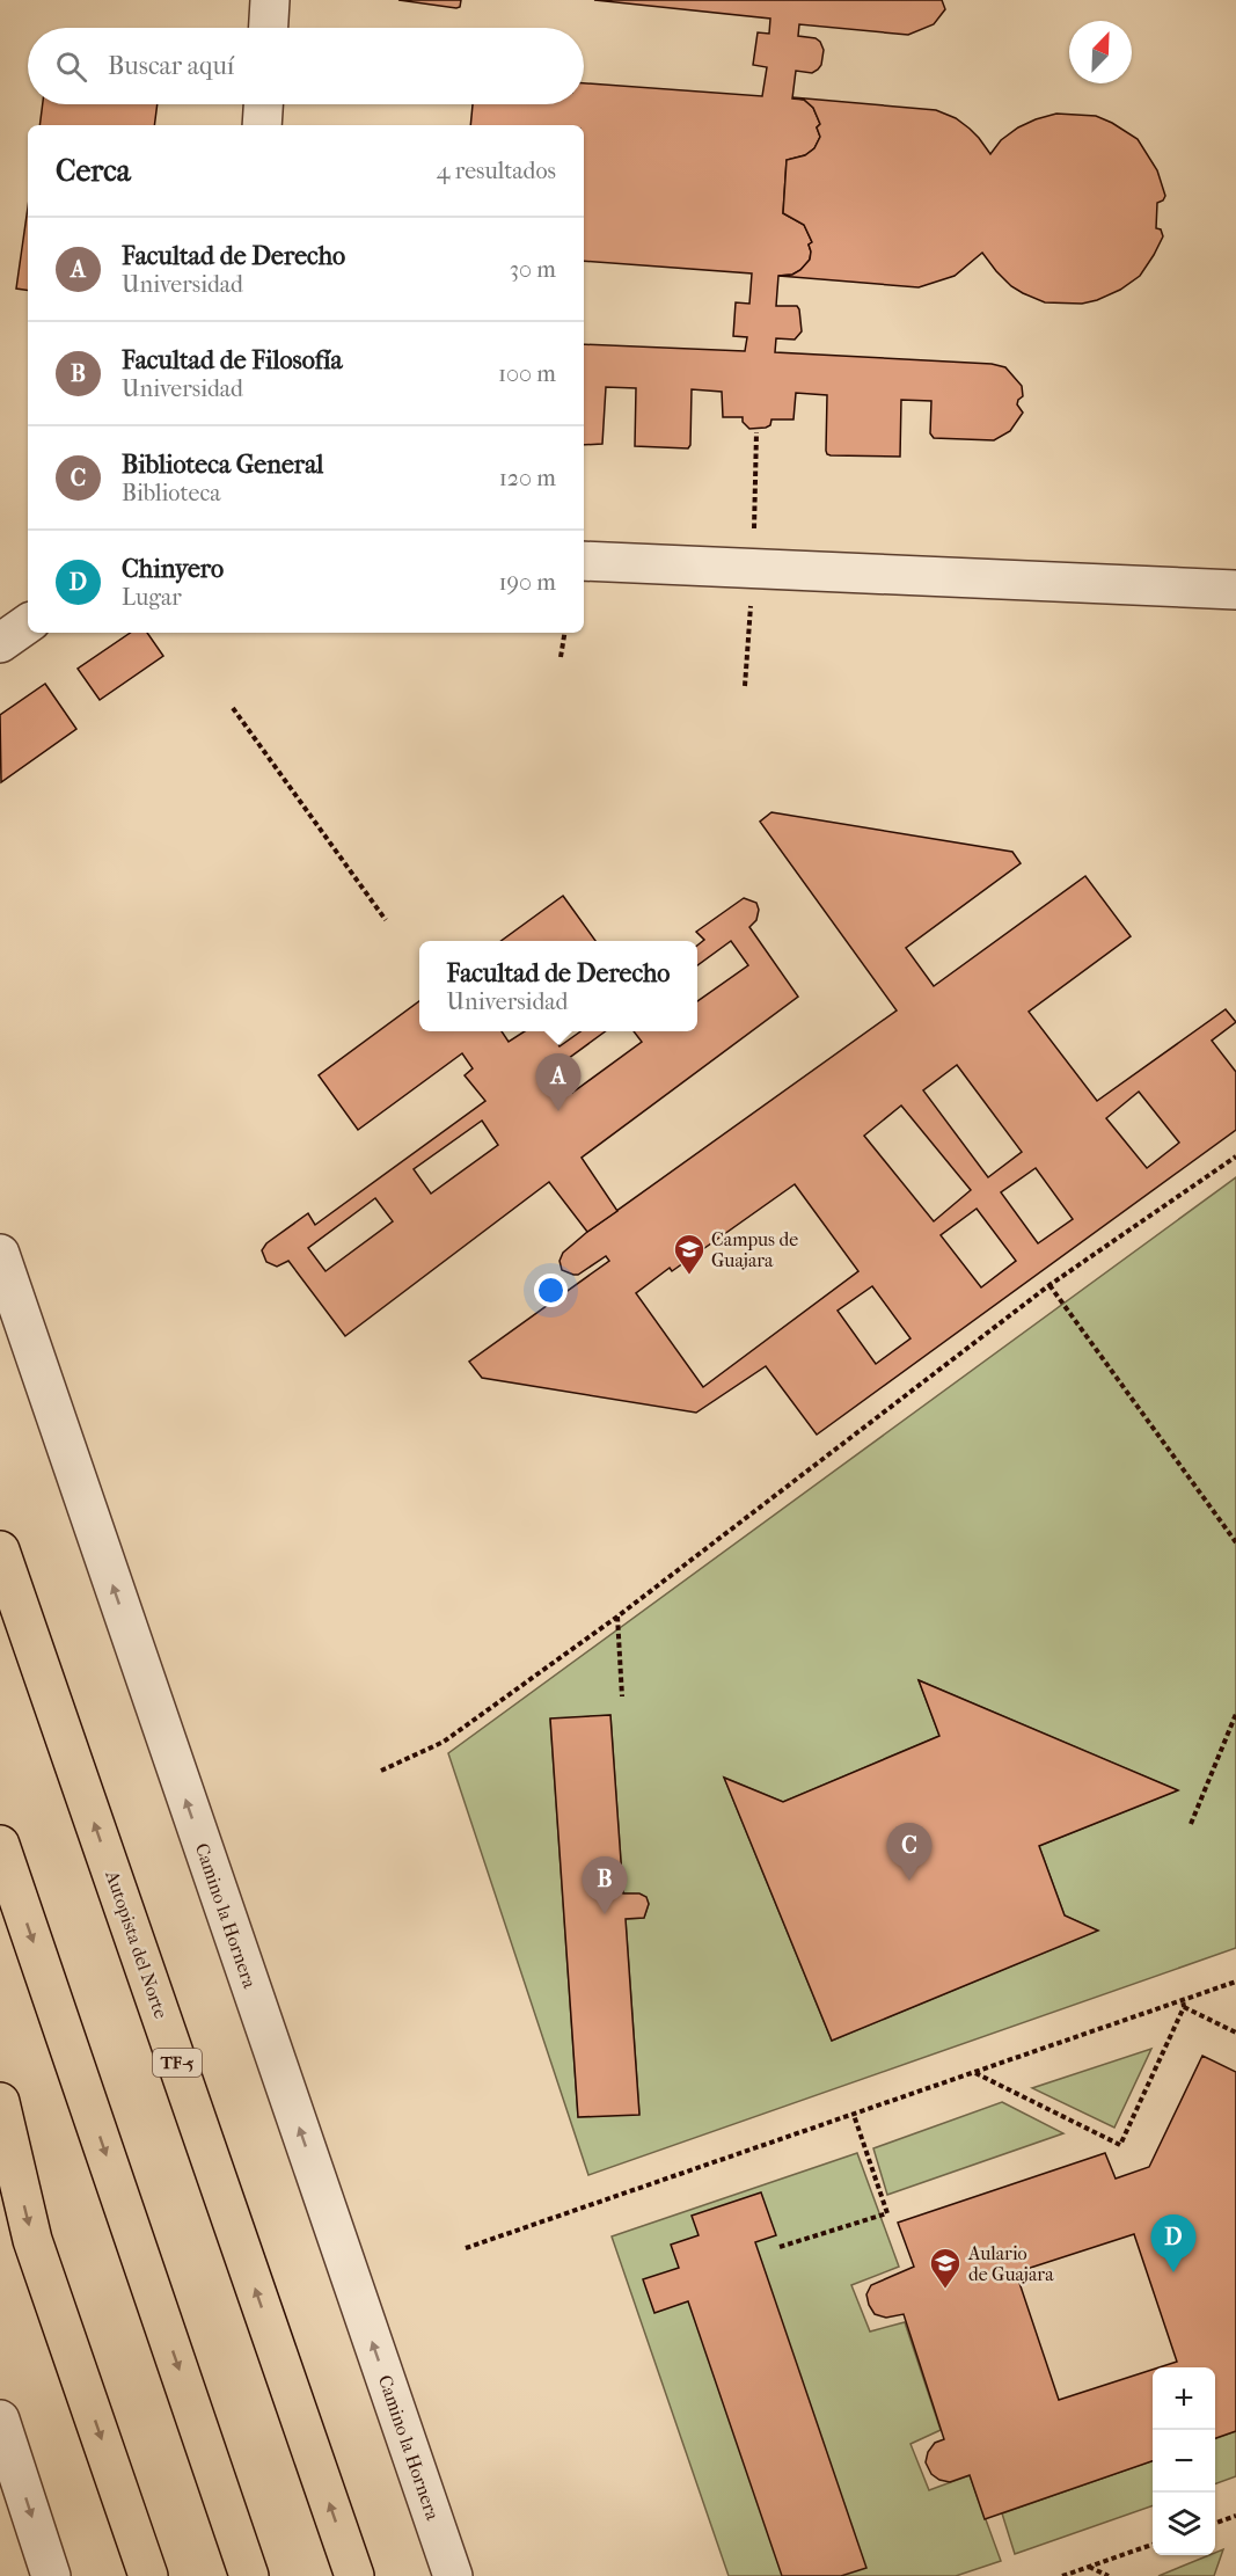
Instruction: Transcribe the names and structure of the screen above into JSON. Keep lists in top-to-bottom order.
{
  "streets": {
    "highway": ["Autopista del Norte", "TF-5"],
    "street": ["Camino la Hornera"]
  },
  "one_way": ["Camino la Hornera"],
  "places": {
    "school or university": ["Campus de Guajara", "Aulario de Guajara"]
  },
  "north": "top right",
  "page": {
    "search": "Buscar aquí",
    "heading": ["Cerca", "4 resultados"],
    "list": [
      {
        "mark": "A",
        "name": "Facultad de Derecho",
        "note": "Universidad",
        "value": "30 m"
      },
      {
        "mark": "B",
        "name": "Facultad de Filosofía",
        "note": "Universidad",
        "value": "100 m"
      },
      {
        "mark": "C",
        "name": "Biblioteca General",
        "note": "Biblioteca",
        "value": "120 m"
      },
      {
        "mark": "D",
        "name": "Chinyero",
        "note": "Lugar",
        "value": "190 m"
      }
    ],
    "popup": ["Facultad de Derecho", "Universidad"],
    "pins": [
      "A",
      "C",
      "B",
      "D"
    ],
    "map_buttons": ["+", "−"]
  }
}
